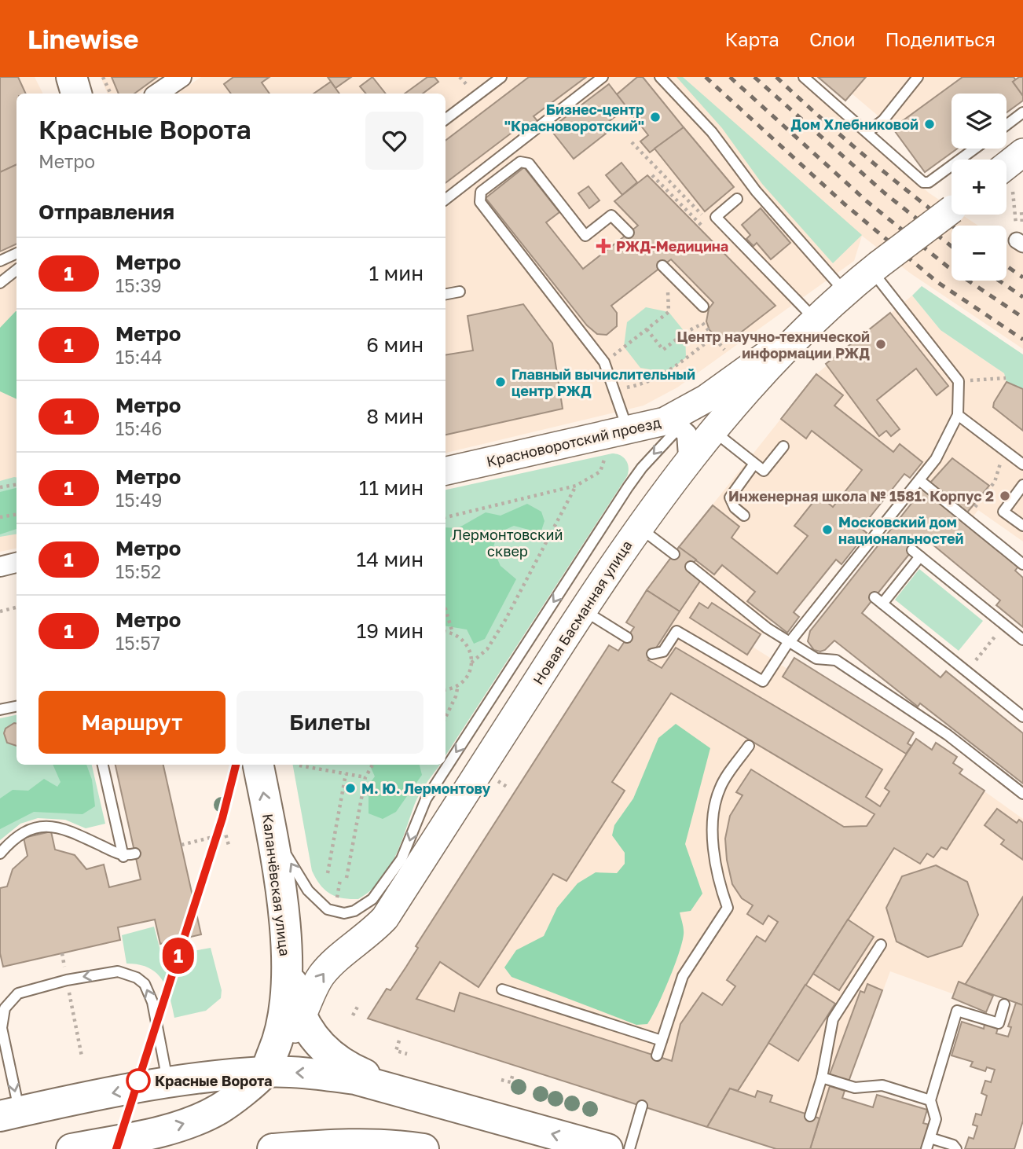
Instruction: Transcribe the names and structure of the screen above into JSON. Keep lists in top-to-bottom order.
{
  "streets": {
    "main road": ["Красноворотский проезд", "Новая Басманная улица", "Каланчёвская улица"]
  },
  "crossings": [
    ["Красноворотский проезд", "Новая Басманная улица"],
    ["Новая Басманная улица", "Каланчёвская улица"]
  ],
  "one_way": ["Новая Басманная улица"],
  "parks": ["Лермонтовский сквер"],
  "places": {
    "other": [
      "Бизнес-центр \"Красноворотский\"",
      "Дом Хлебниковой",
      "Центр научно-технической информации РЖД",
      "Главный вычислительный центр РЖД",
      "Инженерная школа № 1581. Корпус 2",
      "Московский дом национальностей",
      "М. Ю. Лермонтову",
      "Красные Ворота"
    ],
    "health": ["РЖД-Медицина"]
  },
  "lines": ["metro line 1"],
  "page": {
    "header": "Linewise",
    "nav": ["Карта", "Слои", "Поделиться"],
    "on_map": "1",
    "map_buttons": ["+", "−"],
    "heading": [
      ["Красные Ворота", "Метро"],
      "Отправления"
    ],
    "list": [
      {
        "mark": "1",
        "name": "Метро",
        "note": "15:39",
        "value": "1 мин"
      },
      {
        "mark": "1",
        "name": "Метро",
        "note": "15:44",
        "value": "6 мин"
      },
      {
        "mark": "1",
        "name": "Метро",
        "note": "15:46",
        "value": "8 мин"
      },
      {
        "mark": "1",
        "name": "Метро",
        "note": "15:49",
        "value": "11 мин"
      },
      {
        "mark": "1",
        "name": "Метро",
        "note": "15:52",
        "value": "14 мин"
      },
      {
        "mark": "1",
        "name": "Метро",
        "note": "15:57",
        "value": "19 мин"
      }
    ],
    "buttons": ["Маршрут", "Билеты"]
  }
}
